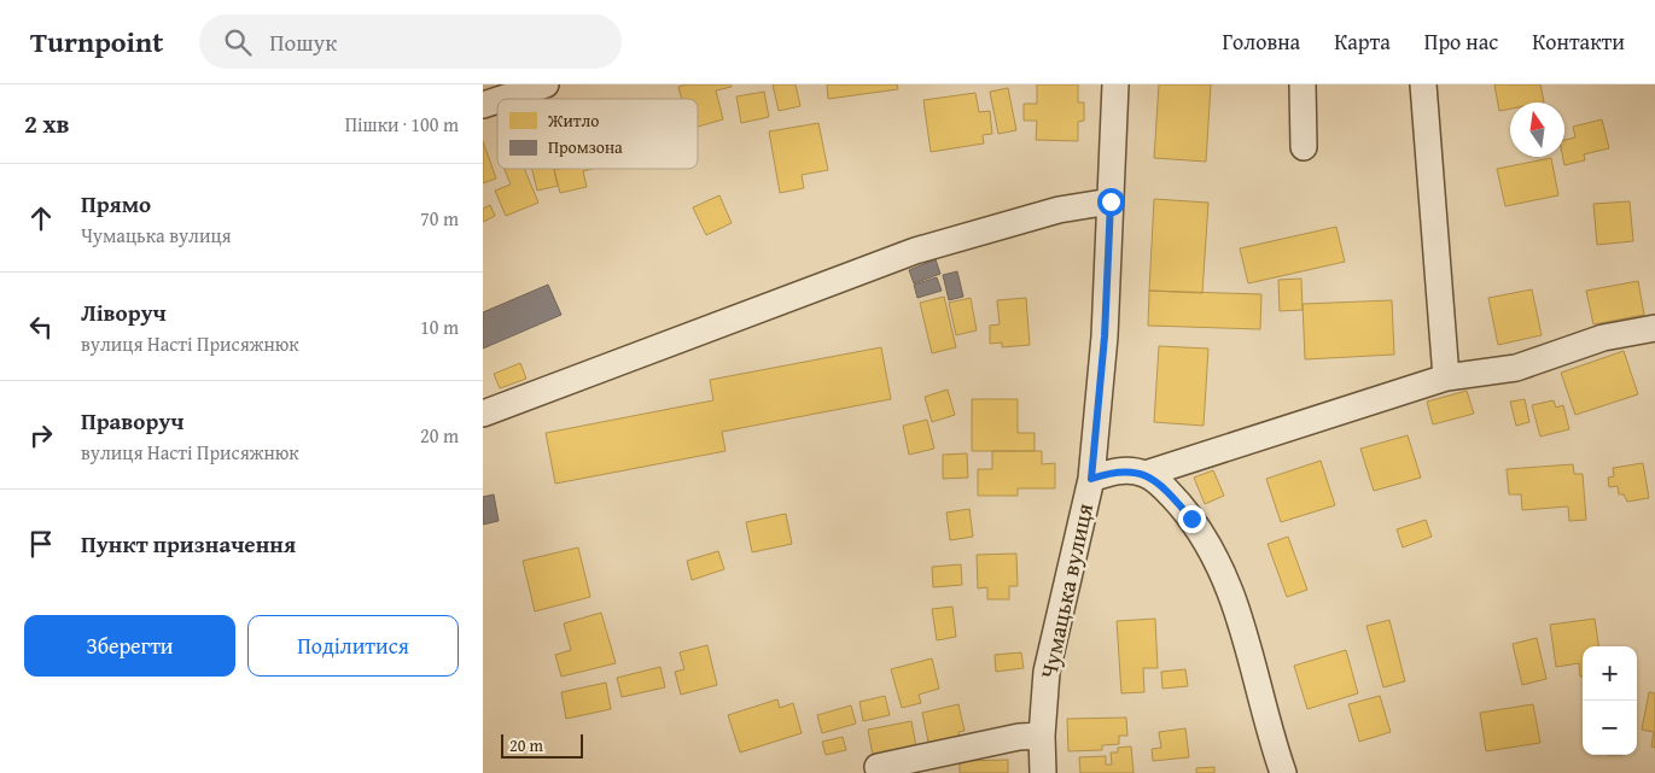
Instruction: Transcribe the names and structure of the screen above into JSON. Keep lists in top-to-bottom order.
{
  "streets": {
    "street": ["Чумацька вулиця"]
  },
  "legend": ["Житло", "Промзона"],
  "scale_bar": "20 m",
  "north": "top",
  "page": {
    "header": "Turnpoint",
    "search": "Пошук",
    "nav": [
      "Головна",
      "Карта",
      "Про нас",
      "Контакти"
    ],
    "heading": ["2 хв", "Пішки · 100 m"],
    "list": [
      ["Прямо", "Чумацька вулиця", "70 m"],
      ["Ліворуч", "вулиця Насті Присяжнюк", "10 m"],
      ["Праворуч", "вулиця Насті Присяжнюк", "20 m"],
      "Пункт призначення"
    ],
    "buttons": ["Зберегти", "Поділитися"],
    "map_buttons": ["+", "−"],
    "scale": "20 m"
  }
}
